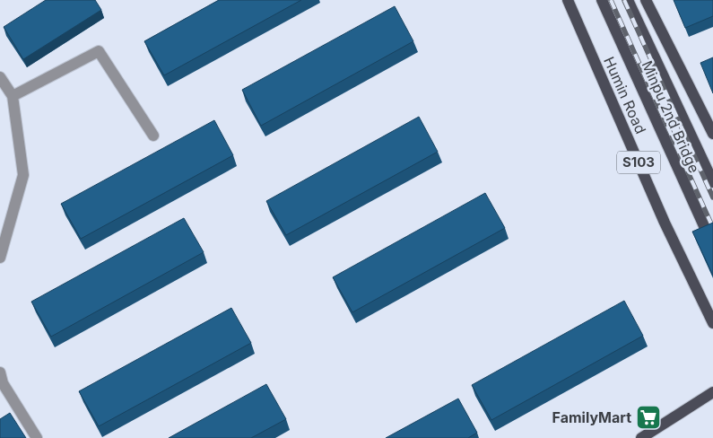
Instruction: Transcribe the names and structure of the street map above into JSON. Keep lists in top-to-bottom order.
{
  "streets": {
    "main road": ["Humin Road", "Minpu 2nd Bridge", "S103"]
  },
  "places": {
    "supermarket": ["FamilyMart"]
  }
}
